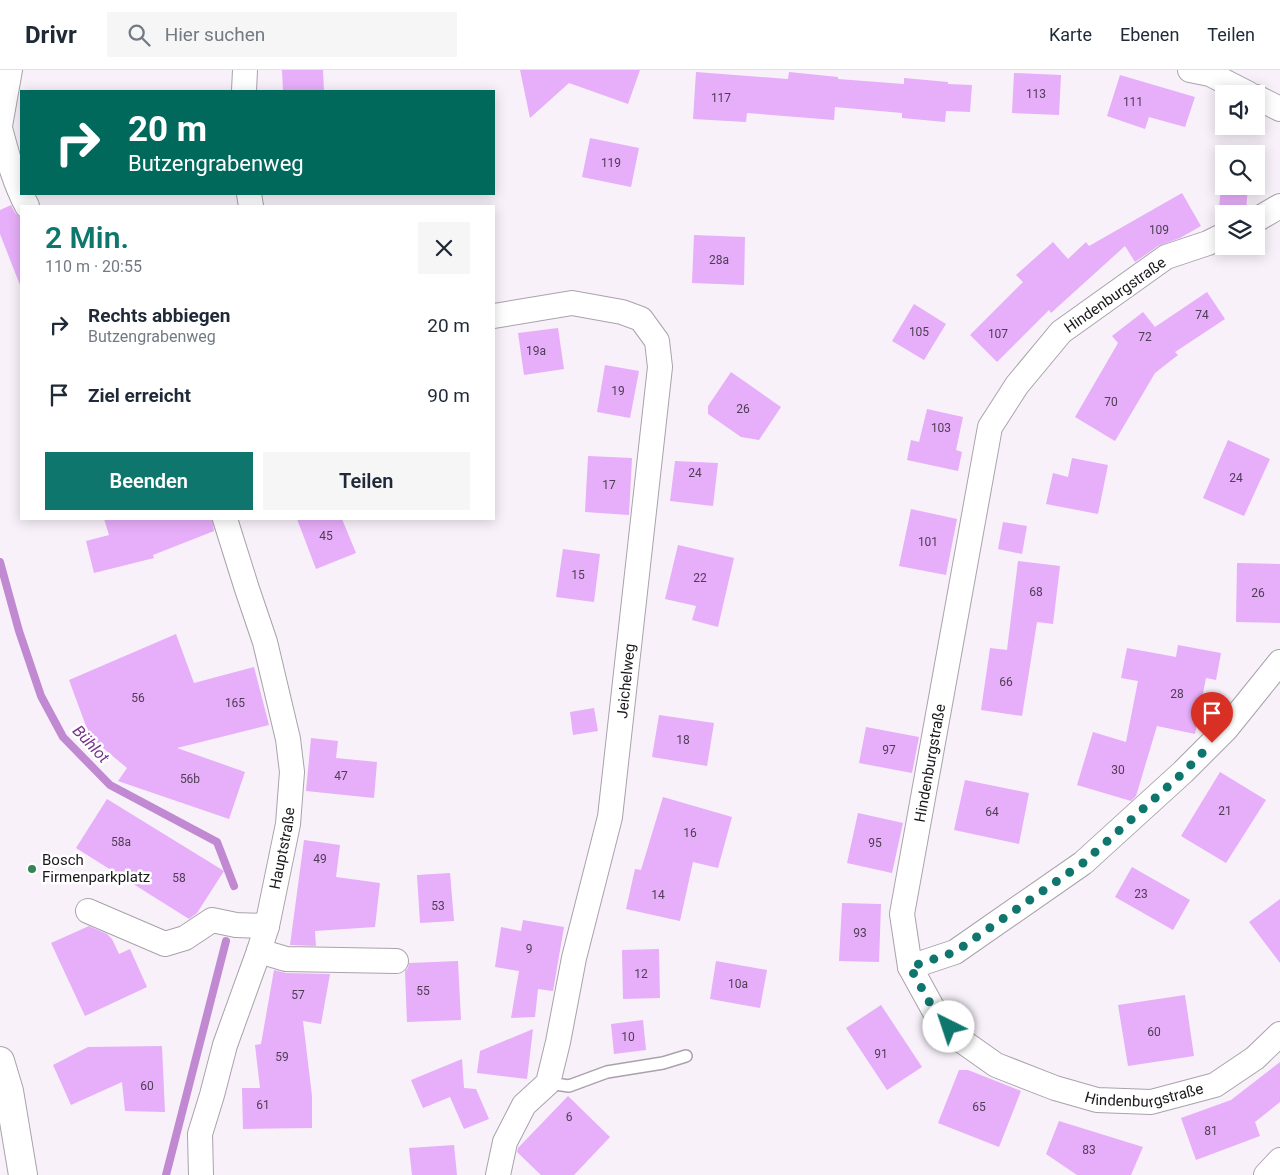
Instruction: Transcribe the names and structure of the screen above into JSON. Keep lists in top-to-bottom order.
{
  "streets": {
    "street": ["Hindenburgstraße", "Jeichelweg", "Hauptstraße"]
  },
  "water": ["Bühlot"],
  "places": ["Bosch Firmenparkplatz"],
  "house_numbers": [
    "113",
    "117",
    "111",
    "119",
    "109",
    "28a",
    "74",
    "105",
    "107",
    "72",
    "19a",
    "19",
    "70",
    "26",
    "103",
    "24",
    "24",
    "17",
    "45",
    "101",
    "15",
    "22",
    "68",
    "26",
    "66",
    "28",
    "56",
    "165",
    "18",
    "97",
    "30",
    "47",
    "56b",
    "21",
    "64",
    "16",
    "58a",
    "95",
    "49",
    "58",
    "23",
    "14",
    "53",
    "93",
    "9",
    "12",
    "10a",
    "55",
    "57",
    "60",
    "10",
    "91",
    "59",
    "60",
    "61",
    "65",
    "6",
    "81",
    "83"
  ],
  "page": {
    "header": "Drivr",
    "search": "Hier suchen",
    "nav": ["Karte", "Ebenen", "Teilen"],
    "turn": ["20 m", "Butzengrabenweg"],
    "heading": ["2 Min.", "110 m · 20:55"],
    "list": [
      {
        "name": "Rechts abbiegen",
        "note": "Butzengrabenweg",
        "value": "20 m"
      },
      {
        "name": "Ziel erreicht",
        "value": "90 m"
      }
    ],
    "buttons": ["Beenden", "Teilen"]
  }
}
